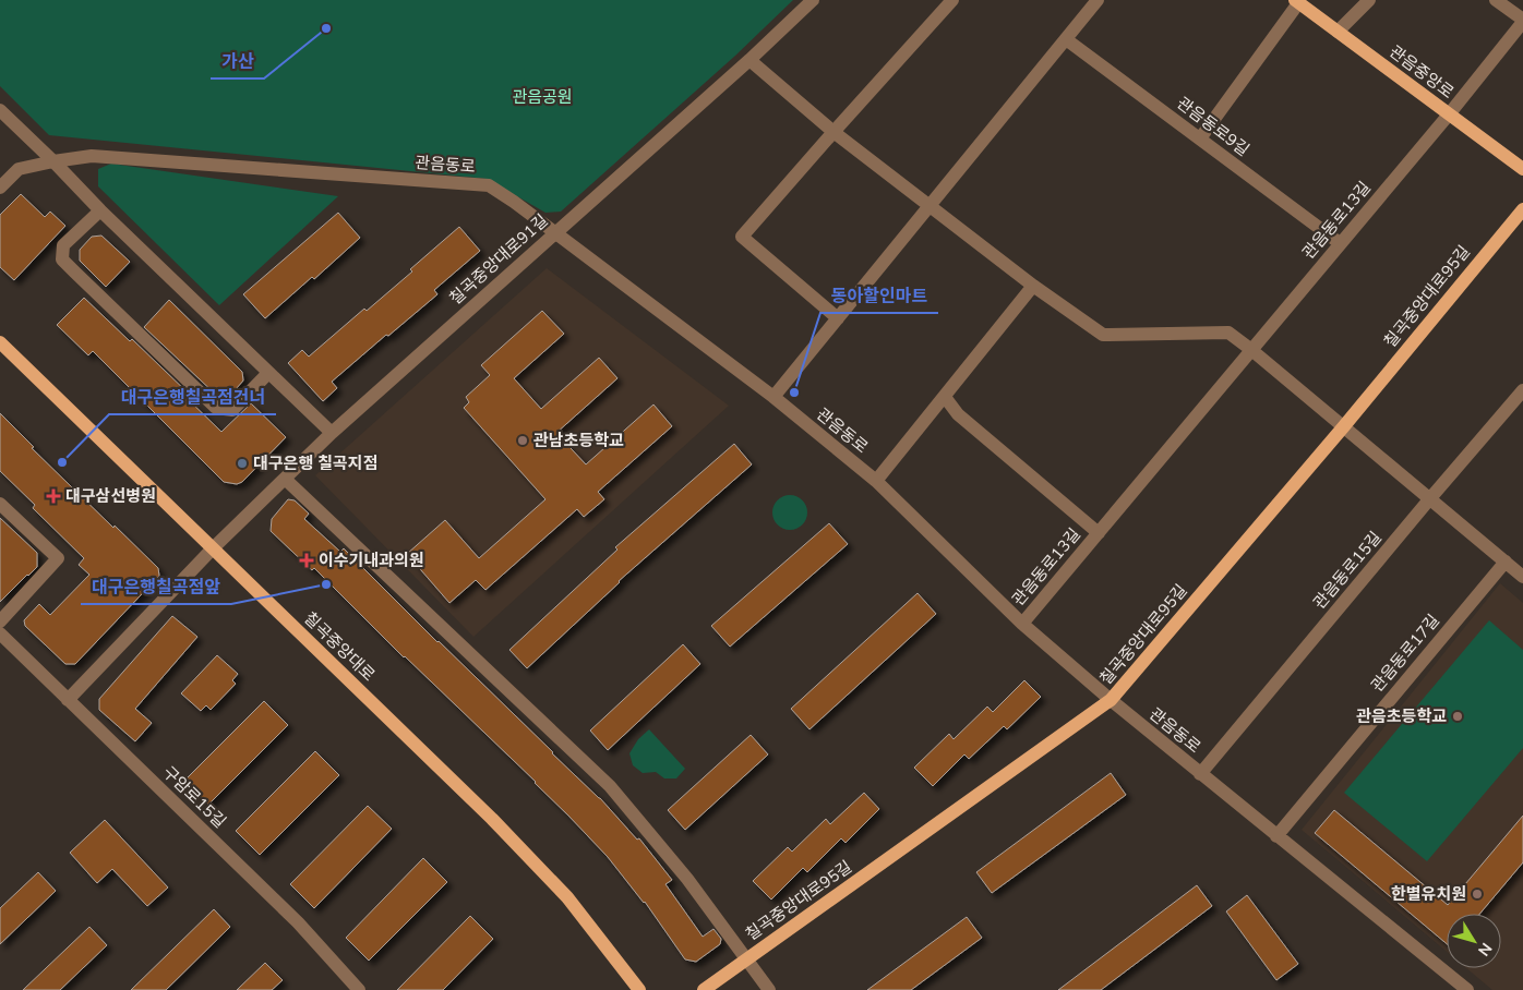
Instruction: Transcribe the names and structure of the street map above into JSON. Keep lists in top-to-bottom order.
{
  "streets": {
    "main road": ["관음중앙로", "칠곡중앙대로95길", "칠곡중앙대로"],
    "street": [
      "관음동로9길",
      "관음동로",
      "관음동로13길",
      "칠곡중앙대로91길",
      "관음동로15길",
      "관음동로17길",
      "구암로15길"
    ]
  },
  "crossings": [
    ["관음중앙로", "관음동로9길"],
    ["관음중앙로", "관음동로13길"],
    ["관음동로9길", "관음동로13길"],
    ["관음동로", "관음동로13길"],
    ["관음동로", "칠곡중앙대로91길"],
    ["관음동로", "칠곡중앙대로95길"],
    ["관음동로", "관음동로15길"],
    ["관음동로", "관음동로17길"],
    ["칠곡중앙대로91길", "칠곡중앙대로"],
    ["칠곡중앙대로91길", "구암로15길"]
  ],
  "parks": ["관음공원"],
  "places": {
    "other": [
      "가산",
      "동아할인마트",
      "관남초등학교",
      "대구은행칠곡점건너",
      "대구은행 칠곡지점",
      "대구은행칠곡점앞",
      "관음초등학교",
      "한별유치원"
    ],
    "health": ["대구삼선병원", "이수기내과의원"]
  },
  "north": "bottom right"
}
